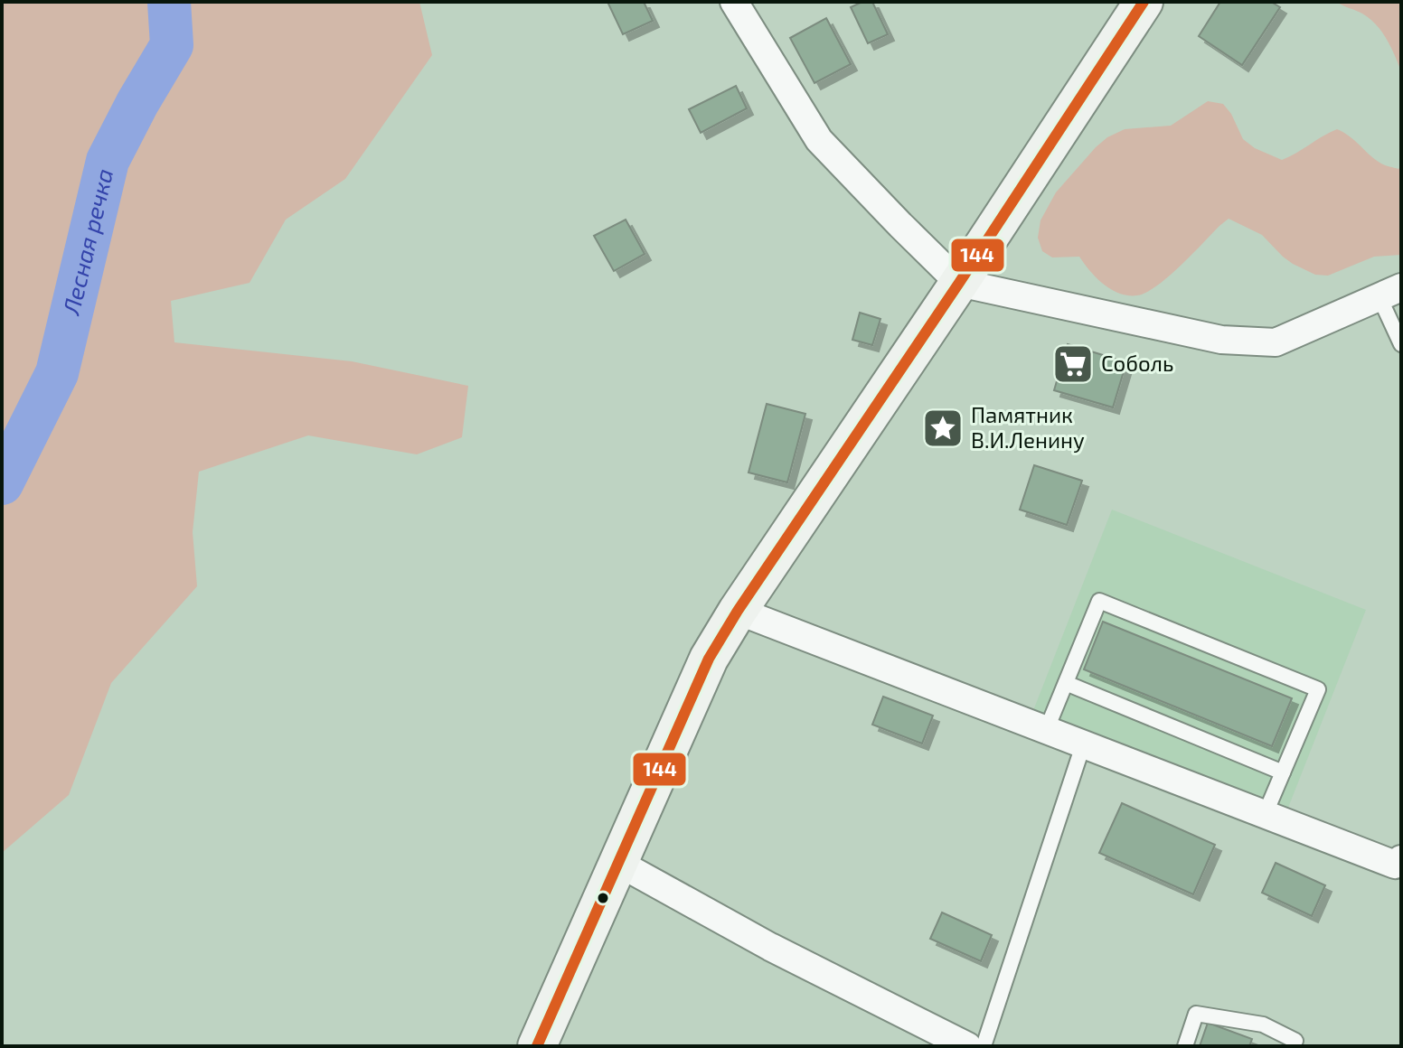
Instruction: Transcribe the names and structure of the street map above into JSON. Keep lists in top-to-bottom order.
{
  "water": ["Лесная речка"],
  "places": {
    "supermarket": ["Соболь"],
    "place": ["Памятник В.И.Ленину"]
  },
  "lines": ["transit line 144"]
}
